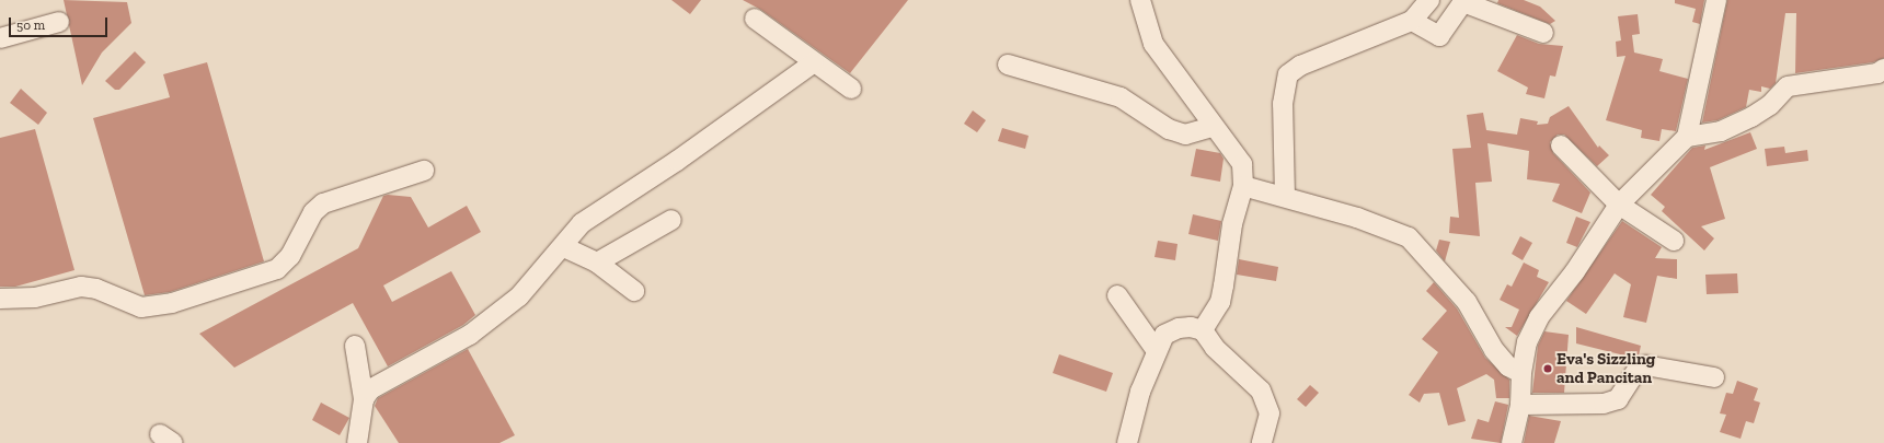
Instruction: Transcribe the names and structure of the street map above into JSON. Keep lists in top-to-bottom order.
{
  "places": ["Eva's Sizzling and Pancitan"],
  "scale_bar": "50 m"
}
